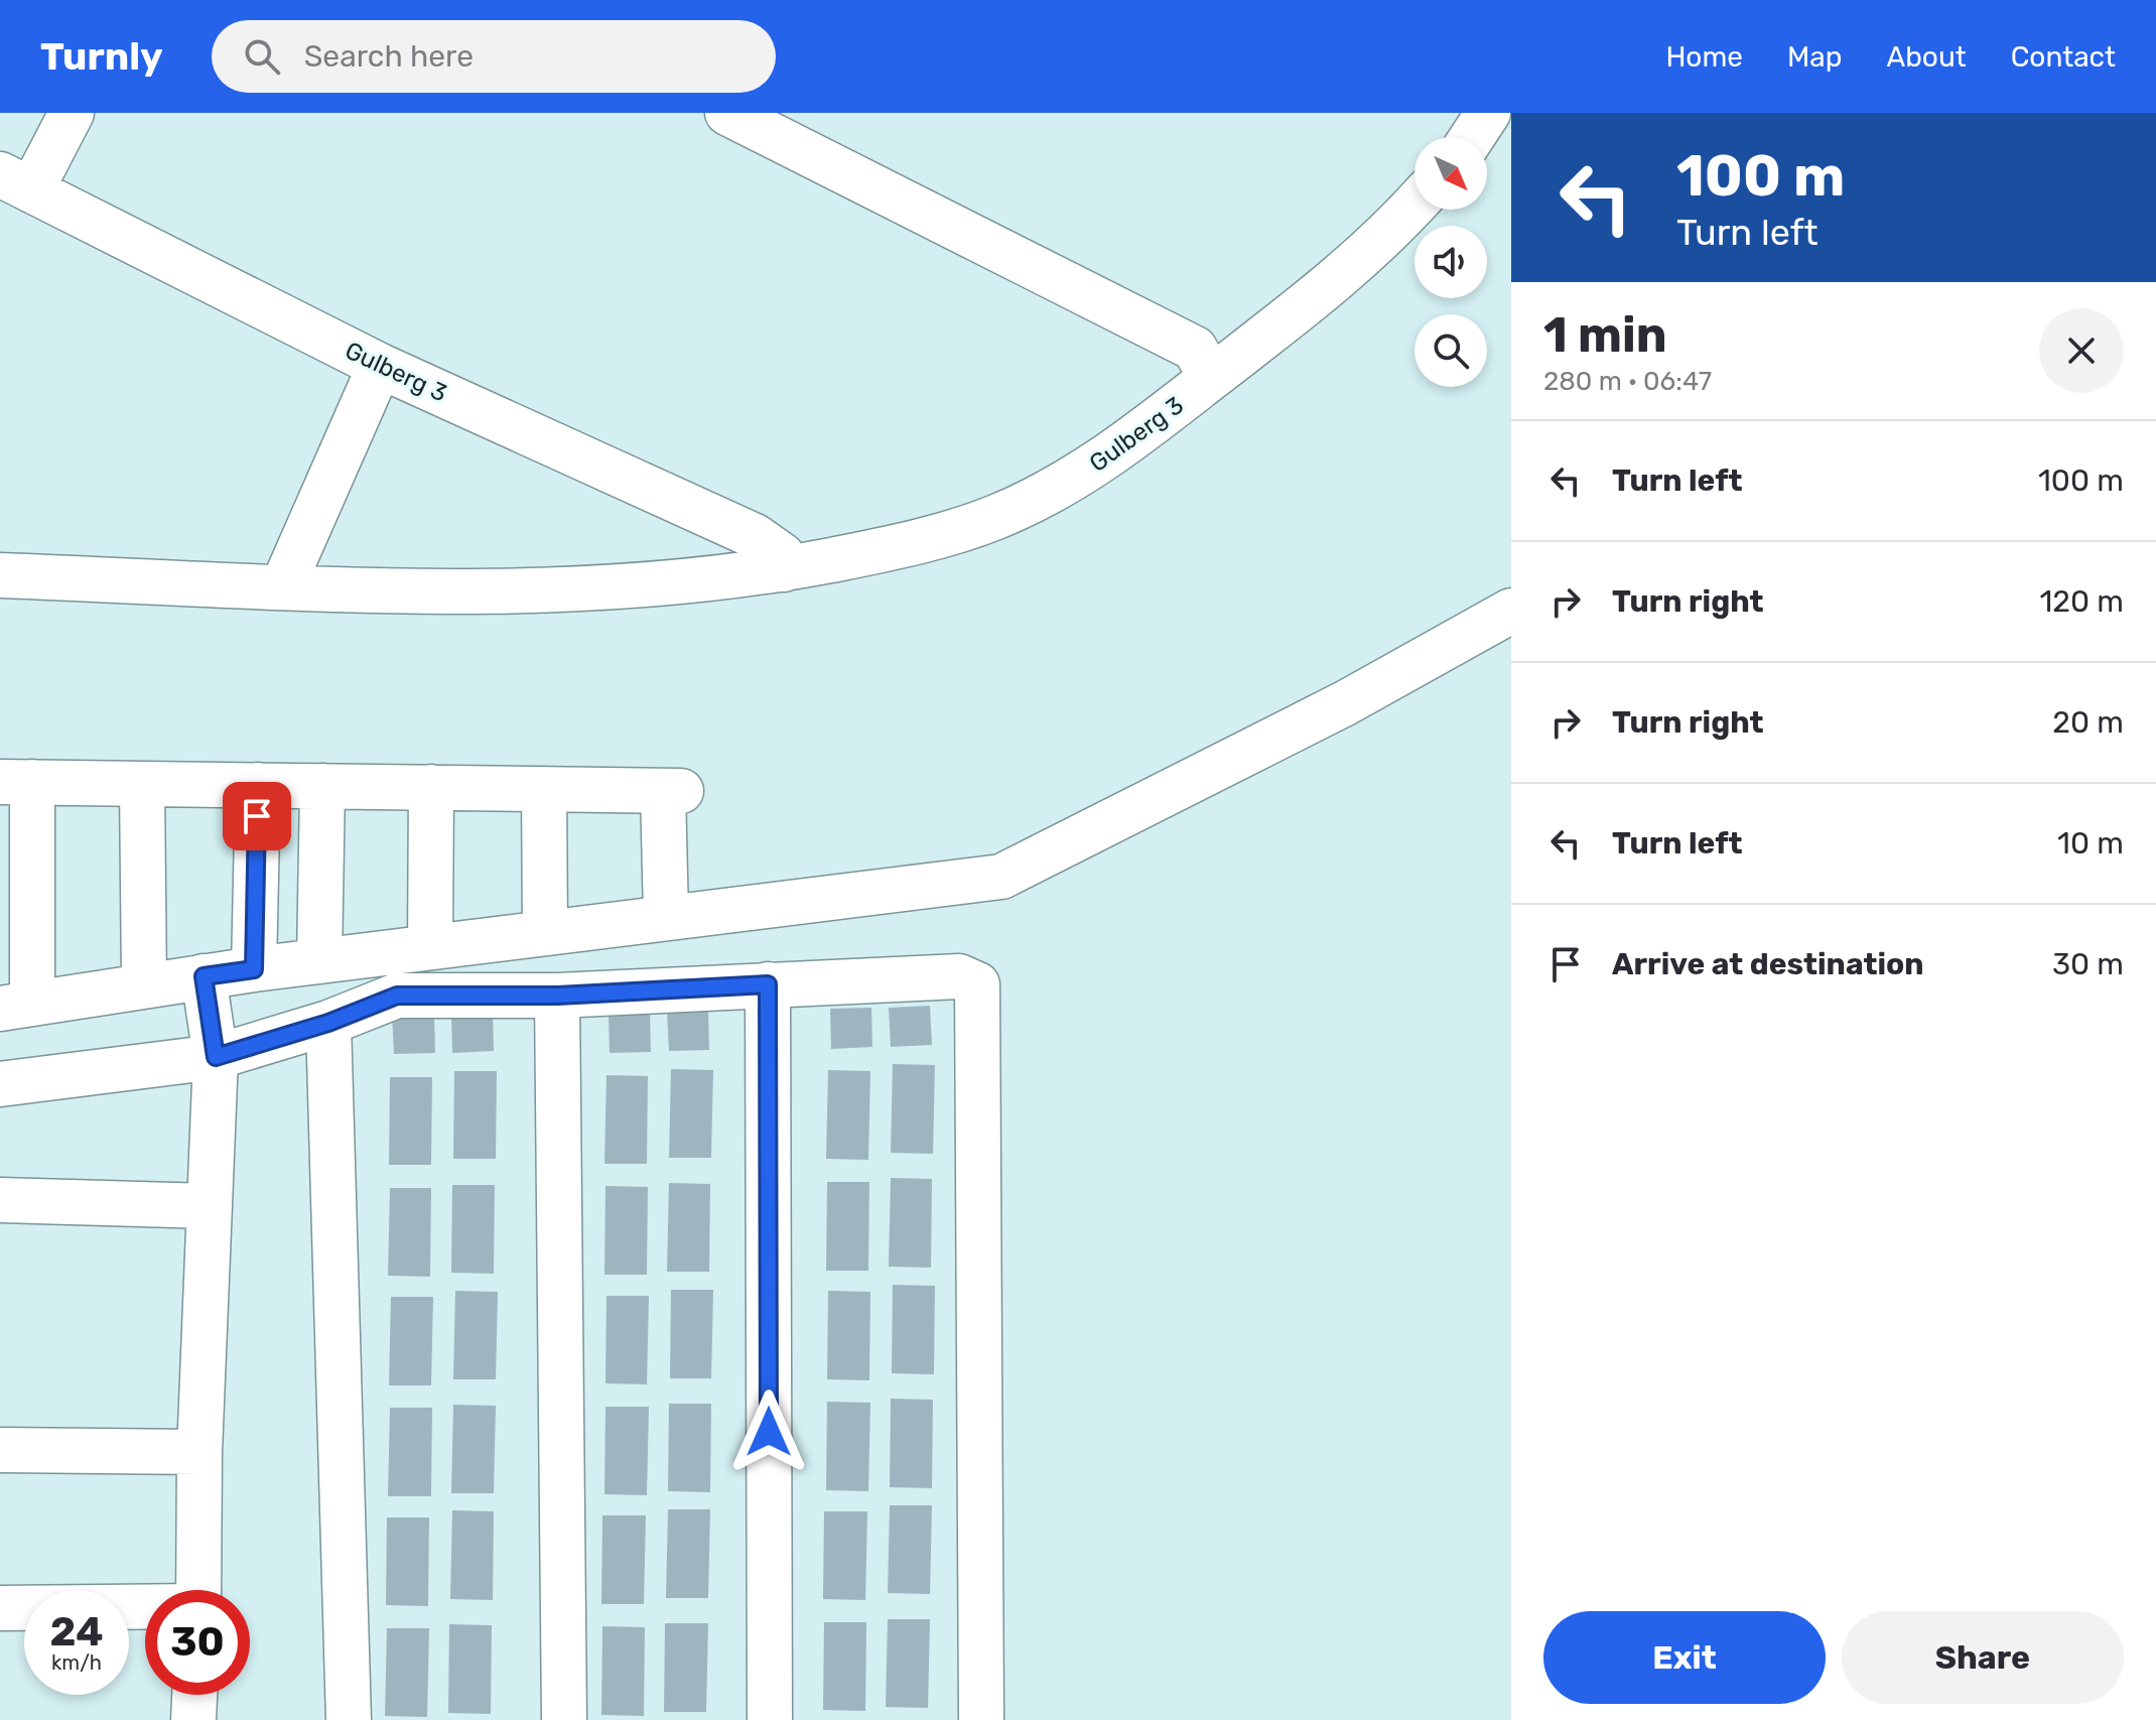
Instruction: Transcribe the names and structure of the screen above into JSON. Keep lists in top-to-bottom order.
{
  "streets": {
    "street": ["Gulberg 3"]
  },
  "north": "bottom right",
  "page": {
    "header": "Turnly",
    "search": "Search here",
    "nav": [
      "Home",
      "Map",
      "About",
      "Contact"
    ],
    "turn": ["100 m", "Turn left"],
    "heading": ["1 min", "280 m · 06:47"],
    "list": [
      {
        "name": "Turn left",
        "value": "100 m"
      },
      {
        "name": "Turn right",
        "value": "120 m"
      },
      {
        "name": "Turn right",
        "value": "20 m"
      },
      {
        "name": "Turn left",
        "value": "10 m"
      },
      {
        "name": "Arrive at destination",
        "value": "30 m"
      }
    ],
    "speed": "24 km/h",
    "limit": "30",
    "buttons": ["Exit", "Share"]
  }
}
